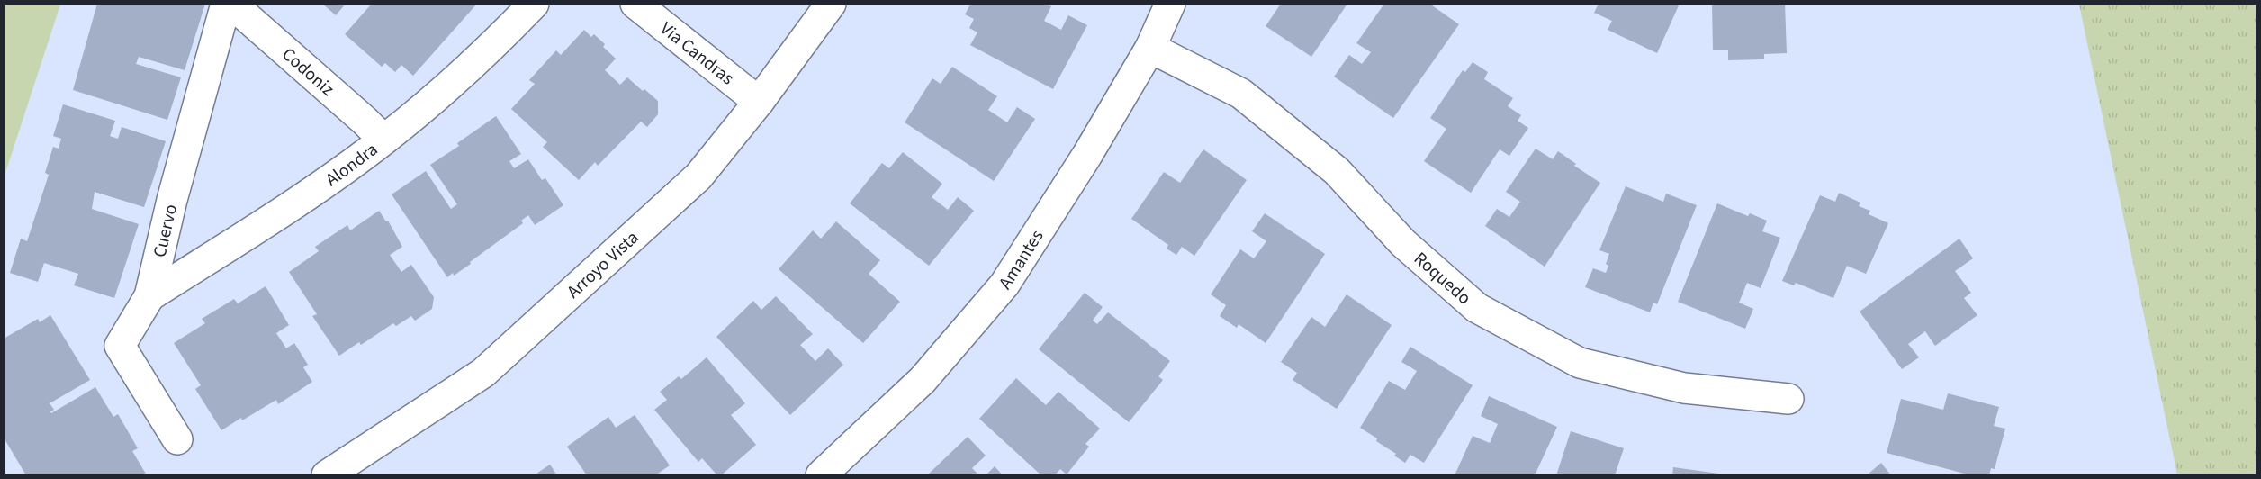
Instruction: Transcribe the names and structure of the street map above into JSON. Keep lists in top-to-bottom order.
{
  "streets": {
    "street": [
      "Via Candras",
      "Codoniz",
      "Alondra",
      "Cuervo",
      "Amantes",
      "Arroyo Vista",
      "Roquedo"
    ]
  },
  "crossings": [
    ["Via Candras", "Arroyo Vista"],
    ["Codoniz", "Alondra"],
    ["Alondra", "Cuervo"],
    ["Amantes", "Roquedo"]
  ]
}
